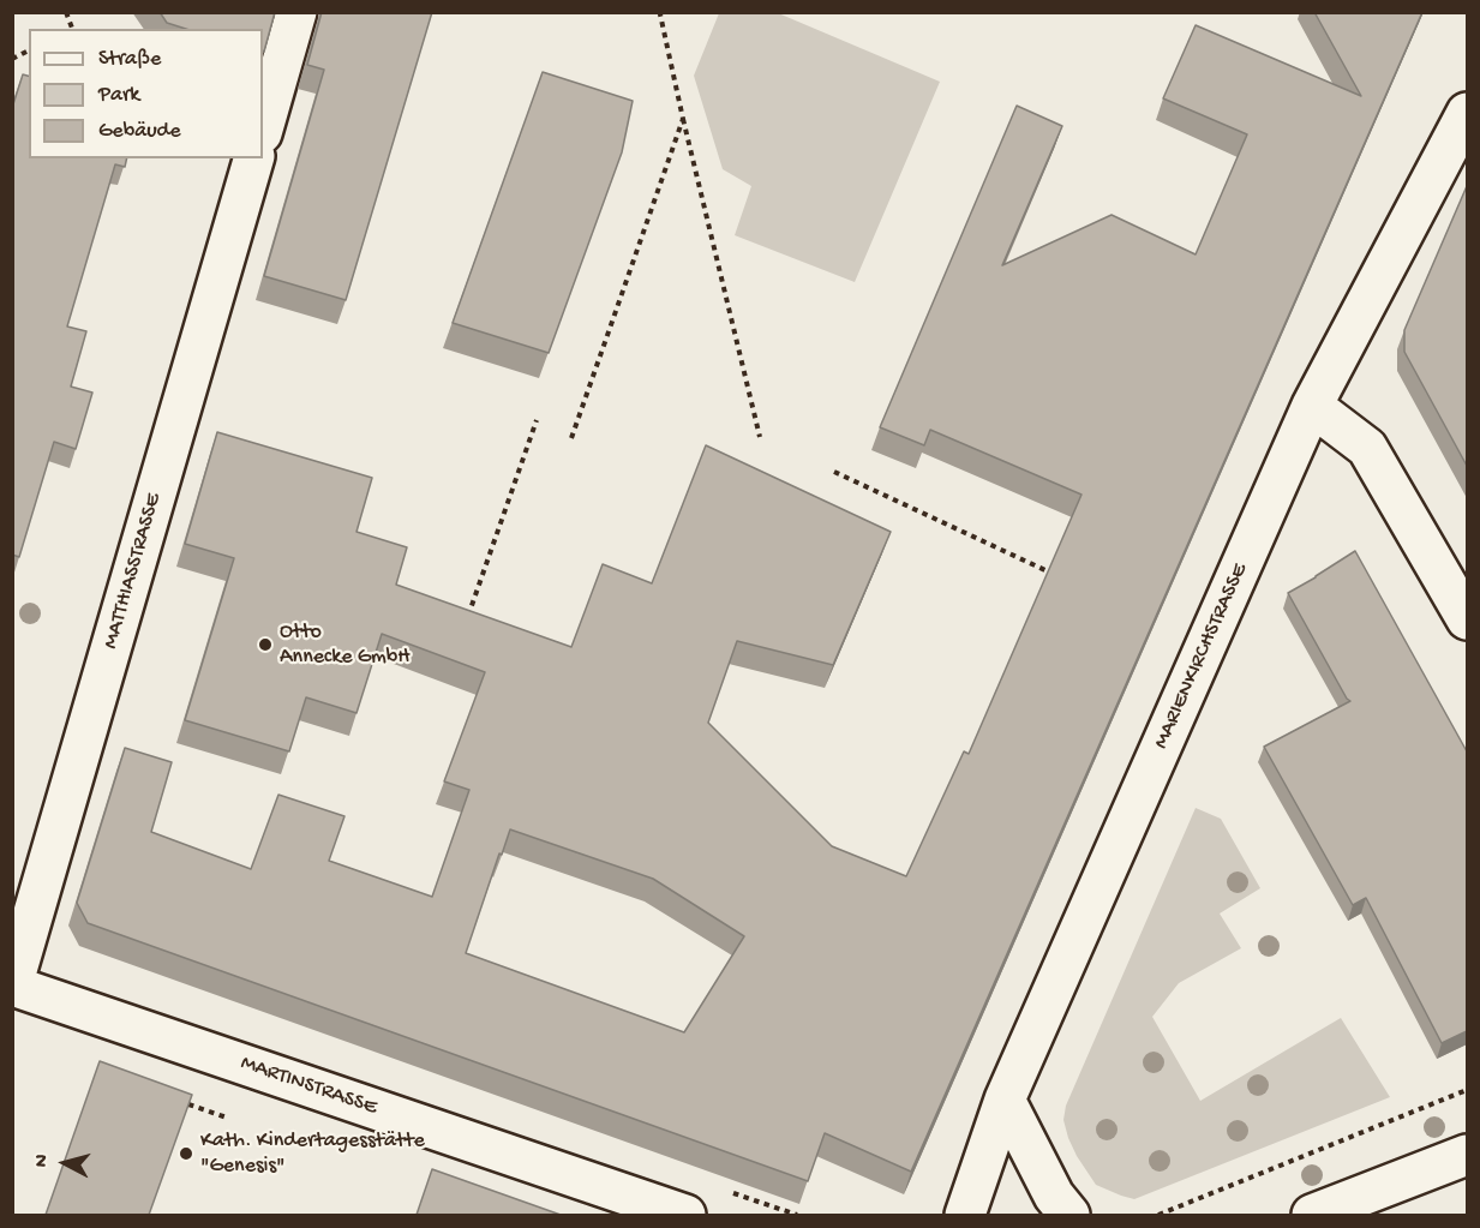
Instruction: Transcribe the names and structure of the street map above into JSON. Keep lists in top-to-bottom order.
{
  "streets": {
    "street": ["MATTHIASSTRASSE", "MARIENKIRCHSTRASSE", "MARTINSTRASSE"]
  },
  "crossings": [
    ["MATTHIASSTRASSE", "MARTINSTRASSE"]
  ],
  "places": ["Otto Annecke GmbH", "Kath. Kindertagesstätte \"Genesis\""],
  "legend": ["Straße", "Park", "Gebäude"],
  "north": "left"
}
